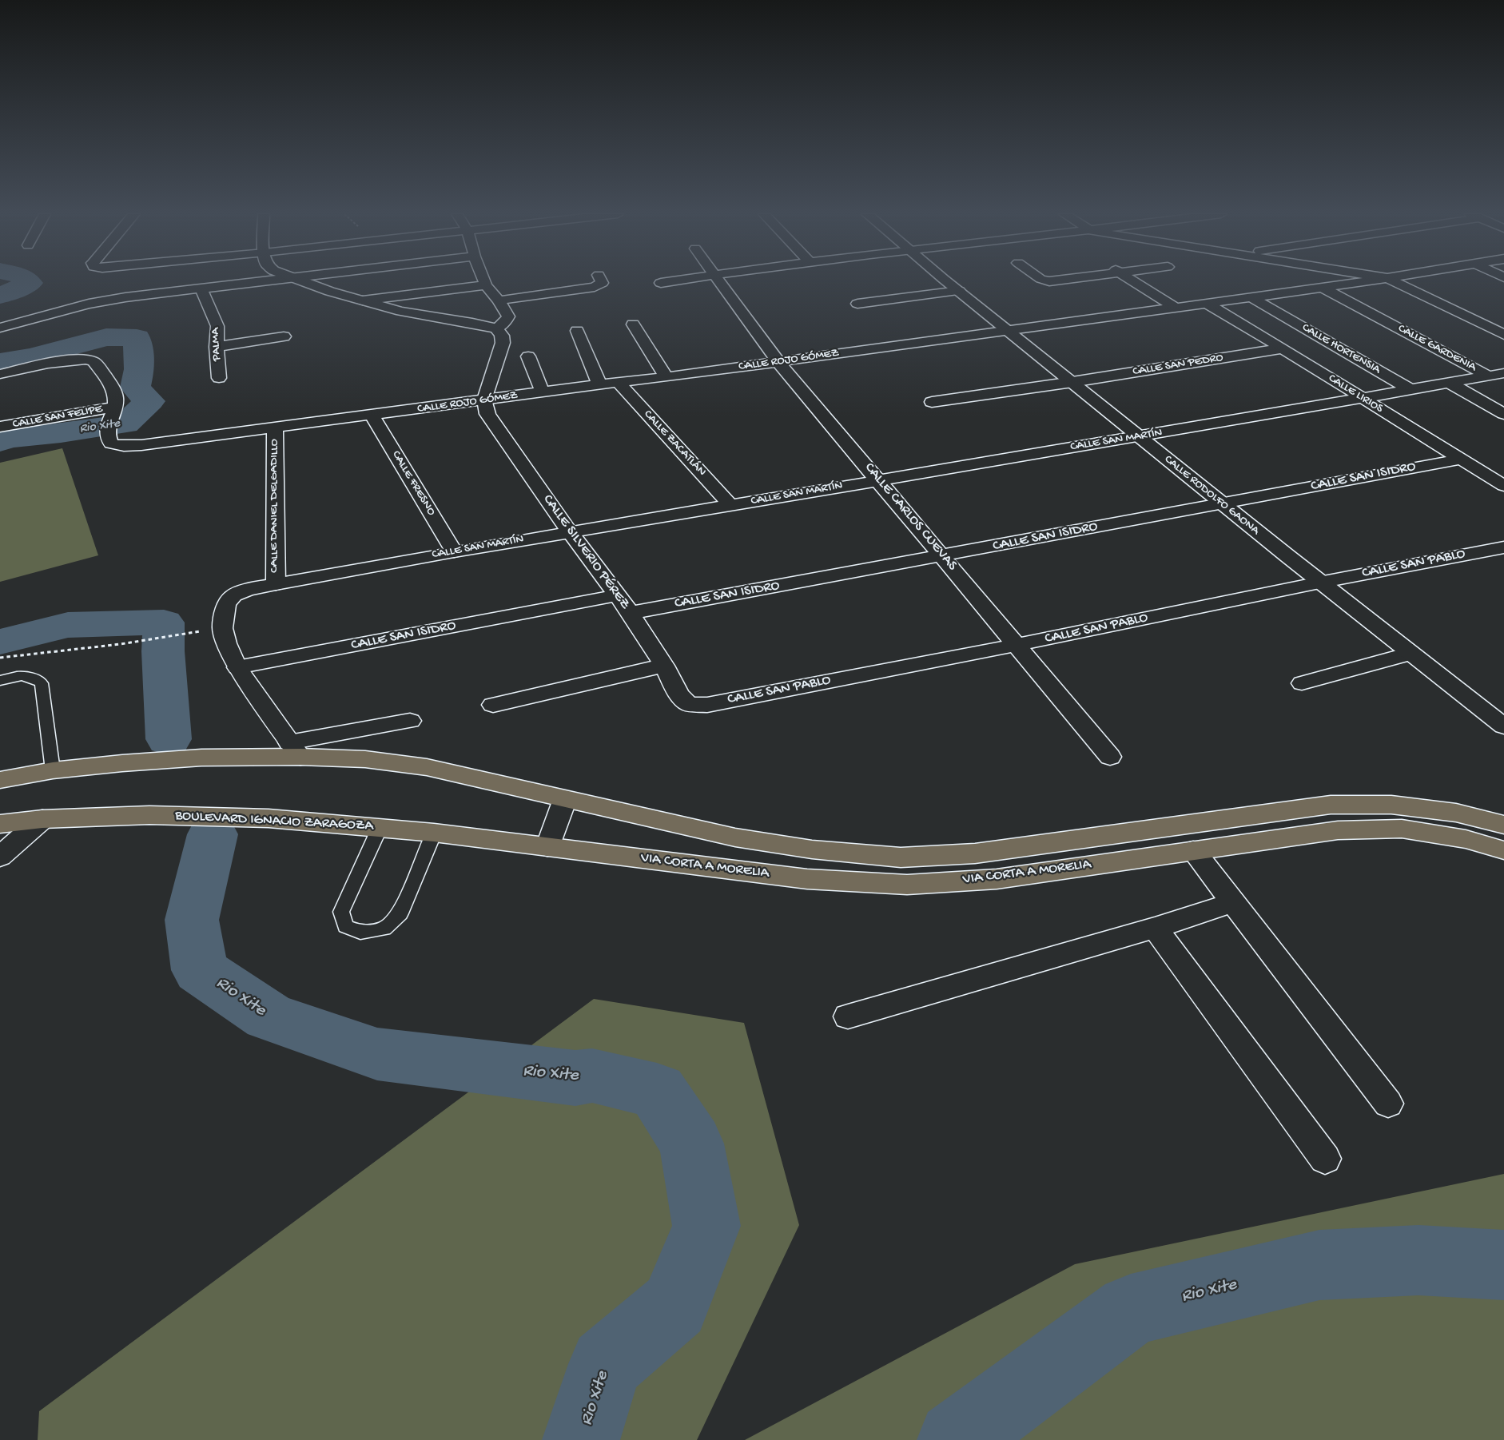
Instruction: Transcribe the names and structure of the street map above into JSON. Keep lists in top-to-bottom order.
{
  "streets": {
    "main road": ["BOULEVARD IGNACIO ZARAGOZA", "VIA CORTA A MORELIA"],
    "street": [
      "PALMA",
      "CALLE GARDENIA",
      "CALLE HORTENSIA",
      "CALLE ROJO GÓMEZ",
      "CALLE SAN PEDRO",
      "CALLE LIRIOS",
      "CALLE SAN FELIPE",
      "CALLE SAN MARTÍN",
      "CALLE ZACATLÁN",
      "CALLE SAN ISIDRO",
      "CALLE FRESNO",
      "CALLE RODOLFO GAONA",
      "CALLE DANIEL DELGADILLO",
      "CALLE CARLOS CUEVAS",
      "CALLE SILVERIO PÉREZ",
      "CALLE SAN PABLO"
    ]
  },
  "crossings": [
    ["CALLE GARDENIA", "CALLE ROJO GÓMEZ"],
    ["CALLE GARDENIA", "CALLE SAN MARTÍN"],
    ["CALLE HORTENSIA", "CALLE ROJO GÓMEZ"],
    ["CALLE HORTENSIA", "CALLE SAN MARTÍN"],
    ["CALLE ROJO GÓMEZ", "CALLE LIRIOS"],
    ["CALLE ROJO GÓMEZ", "CALLE SAN FELIPE"],
    ["CALLE ROJO GÓMEZ", "CALLE ZACATLÁN"],
    ["CALLE ROJO GÓMEZ", "CALLE FRESNO"],
    ["CALLE ROJO GÓMEZ", "CALLE RODOLFO GAONA"],
    ["CALLE ROJO GÓMEZ", "CALLE DANIEL DELGADILLO"],
    ["CALLE ROJO GÓMEZ", "CALLE CARLOS CUEVAS"],
    ["CALLE ROJO GÓMEZ", "CALLE SILVERIO PÉREZ"],
    ["CALLE SAN PEDRO", "CALLE LIRIOS"],
    ["CALLE SAN PEDRO", "CALLE RODOLFO GAONA"],
    ["CALLE LIRIOS", "CALLE SAN MARTÍN"],
    ["CALLE LIRIOS", "CALLE SAN ISIDRO"],
    ["CALLE SAN MARTÍN", "CALLE ZACATLÁN"],
    ["CALLE SAN MARTÍN", "CALLE SAN ISIDRO"],
    ["CALLE SAN MARTÍN", "CALLE FRESNO"],
    ["CALLE SAN MARTÍN", "CALLE RODOLFO GAONA"],
    ["CALLE SAN MARTÍN", "CALLE DANIEL DELGADILLO"],
    ["CALLE SAN MARTÍN", "CALLE CARLOS CUEVAS"],
    ["CALLE SAN MARTÍN", "CALLE SILVERIO PÉREZ"],
    ["CALLE SAN ISIDRO", "CALLE RODOLFO GAONA"],
    ["CALLE SAN ISIDRO", "CALLE CARLOS CUEVAS"],
    ["CALLE SAN ISIDRO", "CALLE SILVERIO PÉREZ"],
    ["CALLE RODOLFO GAONA", "CALLE SAN PABLO"],
    ["CALLE CARLOS CUEVAS", "CALLE SAN PABLO"],
    ["CALLE SILVERIO PÉREZ", "CALLE SAN PABLO"],
    ["BOULEVARD IGNACIO ZARAGOZA", "VIA CORTA A MORELIA"]
  ],
  "water": ["Rio Xite"]
}
